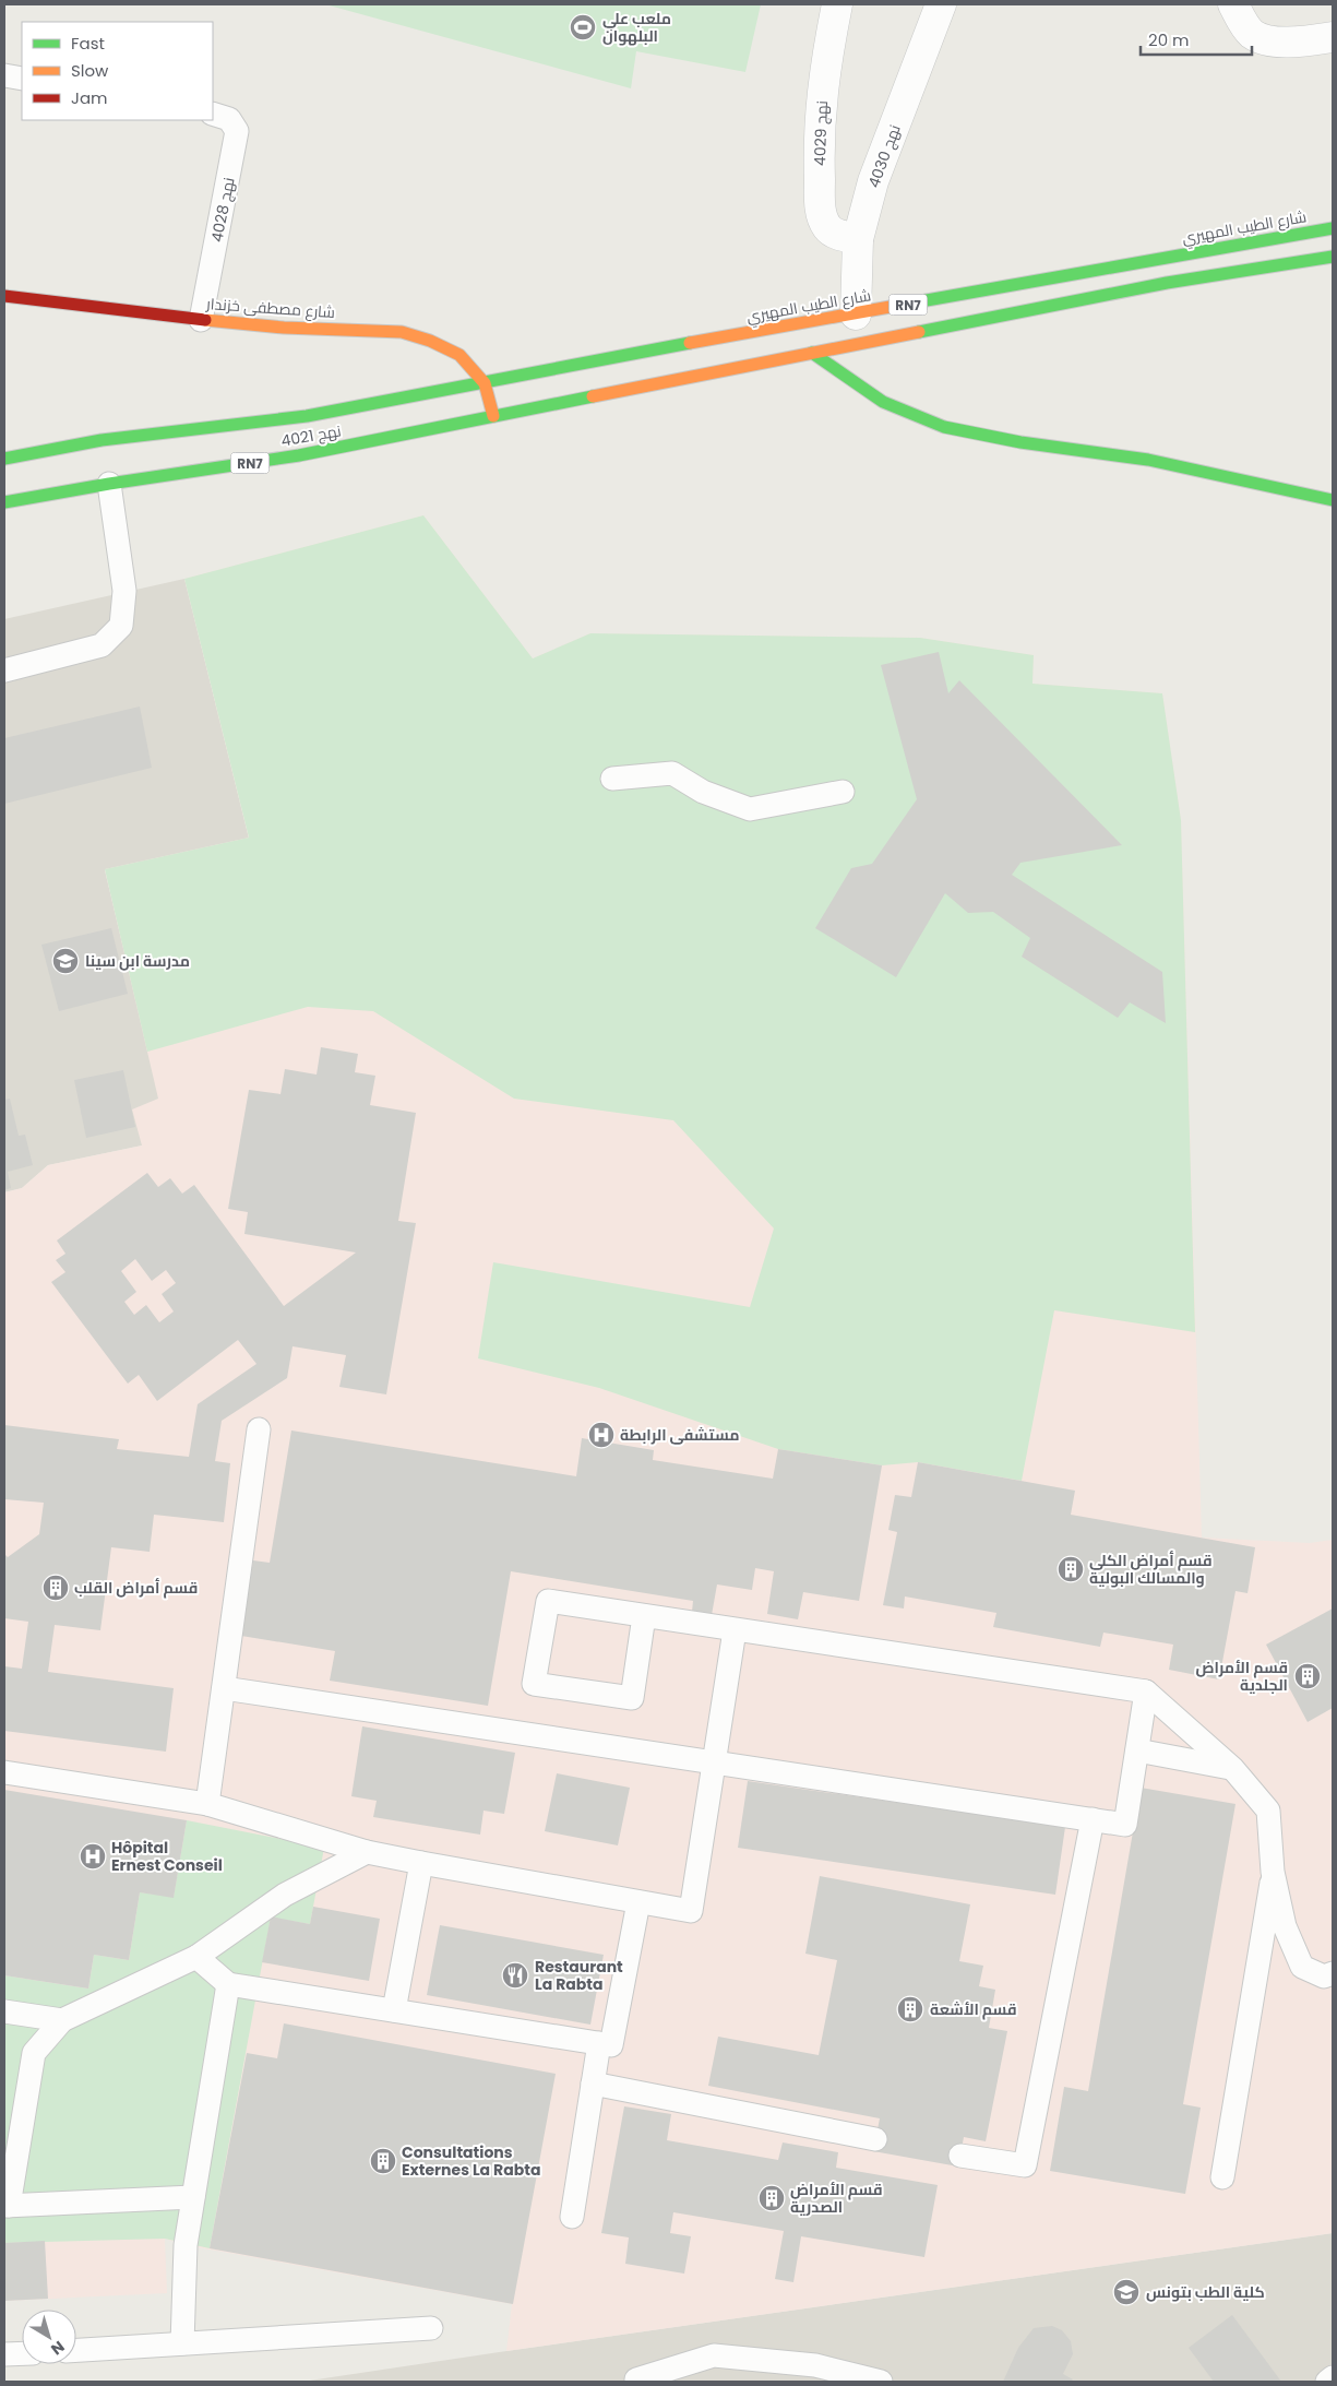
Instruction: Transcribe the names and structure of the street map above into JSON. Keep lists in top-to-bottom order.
{
  "streets": {
    "main road": [
      "شارع الطيب المهيري",
      "RN7",
      "شارع مصطفى خزندار",
      "نهج 4021"
    ],
    "street": ["نهج 4029", "نهج 4030"],
    "lane": ["نهج 4028"]
  },
  "crossings": [
    ["نهج 4029", "نهج 4030"],
    ["نهج 4030", "شارع الطيب المهيري"],
    ["نهج 4028", "شارع مصطفى خزندار"],
    ["شارع الطيب المهيري", "شارع مصطفى خزندار"],
    ["شارع الطيب المهيري", "نهج 4021"],
    ["RN7", "شارع مصطفى خزندار"],
    ["RN7", "نهج 4021"],
    ["شارع مصطفى خزندار", "نهج 4021"]
  ],
  "places": {
    "sports": ["ملعب علي البلهوان"],
    "school or university": ["مدرسة ابن سينا", "كلية الطب بتونس"],
    "hospital": ["مستشفى الرابطة", "Hôpital Ernest Conseil"],
    "building": [
      "قسم أمراض الكلى والمسالك البولية",
      "قسم أمراض القلب",
      "قسم الأمراض الجلدية",
      "قسم الأشعة",
      "Consultations Externes La Rabta",
      "قسم الأمراض الصدرية"
    ],
    "restaurant": ["Restaurant La Rabta"]
  },
  "legend": ["Fast", "Slow", "Jam"],
  "scale_bar": "20 m",
  "north": "bottom right"
}
